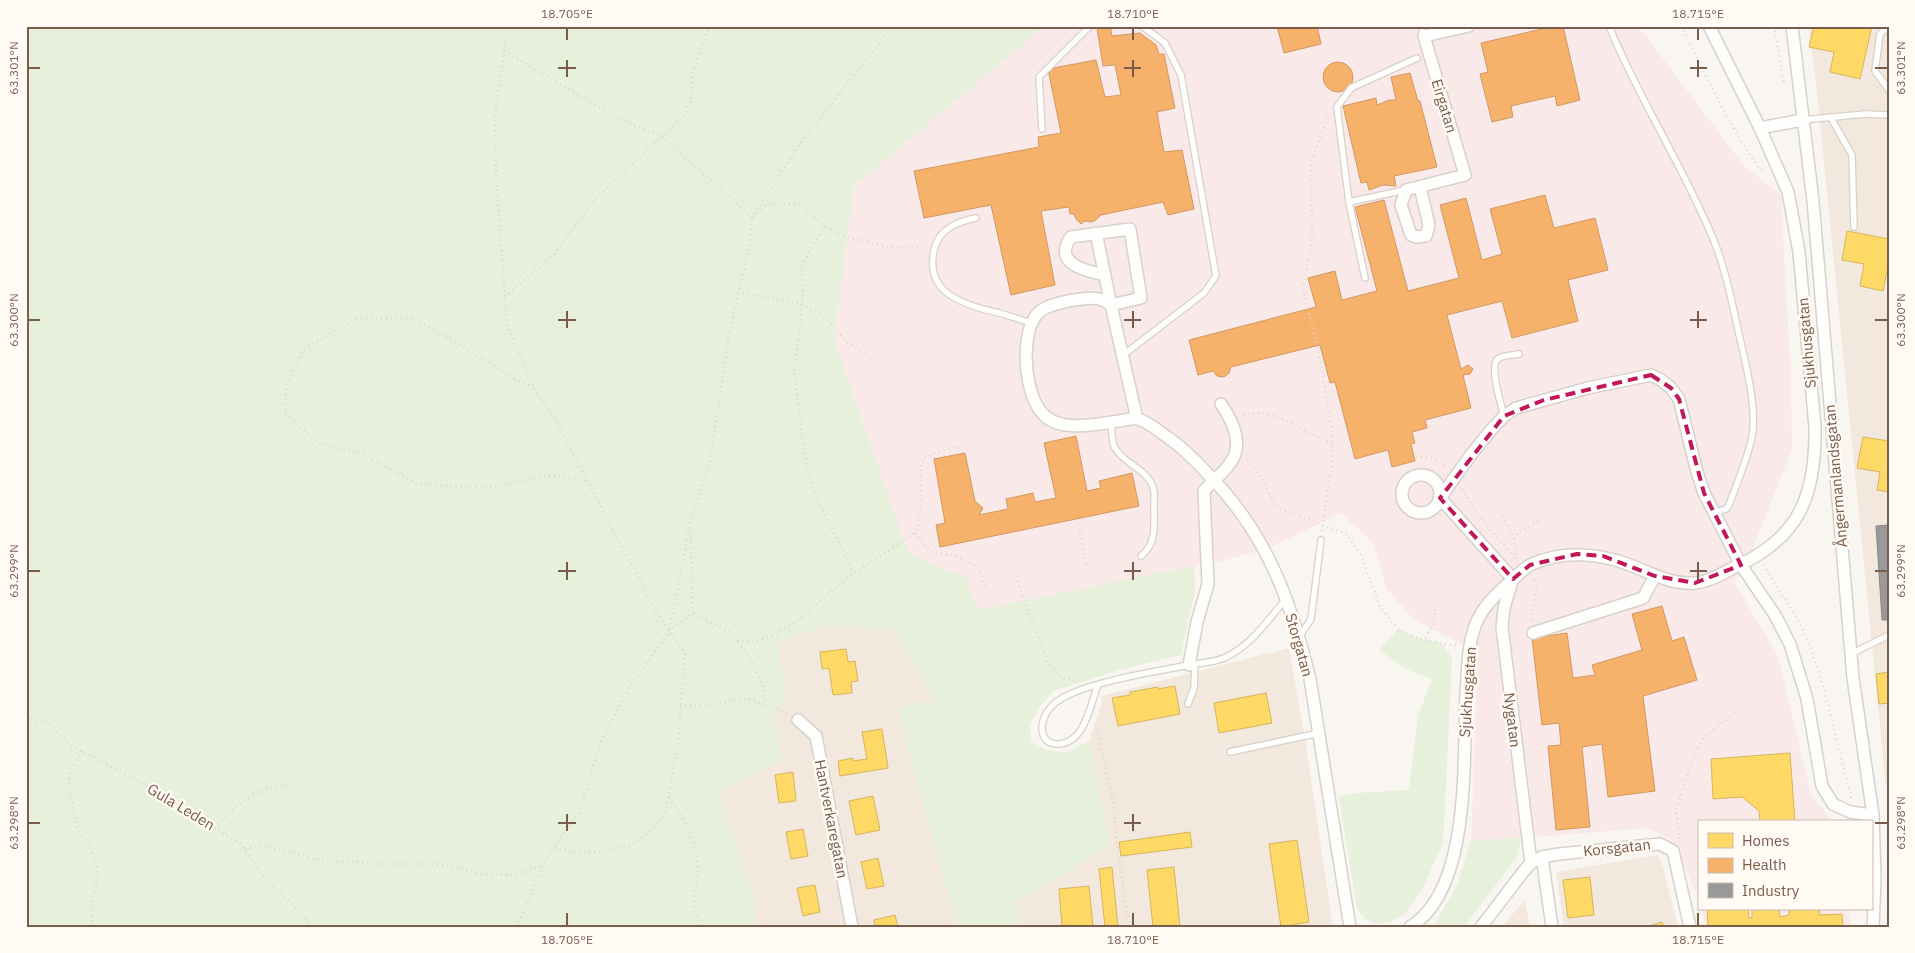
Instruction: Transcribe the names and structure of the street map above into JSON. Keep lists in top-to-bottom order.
{
  "streets": {
    "street": [
      "Eirgatan",
      "Sjukhusgatan",
      "Ångermanlandsgatan",
      "Storgatan",
      "Nygatan",
      "Hantverkaregatan",
      "Korsgatan"
    ],
    "path": ["Gula Leden"]
  },
  "crossings": [
    ["Sjukhusgatan", "Nygatan"],
    ["Nygatan", "Korsgatan"]
  ],
  "legend": ["Homes", "Health", "Industry"],
  "coordinates": [
    "18.705°E",
    "18.710°E",
    "18.715°E",
    "63.301°N",
    "63.300°N",
    "63.299°N",
    "63.298°N"
  ]
}
